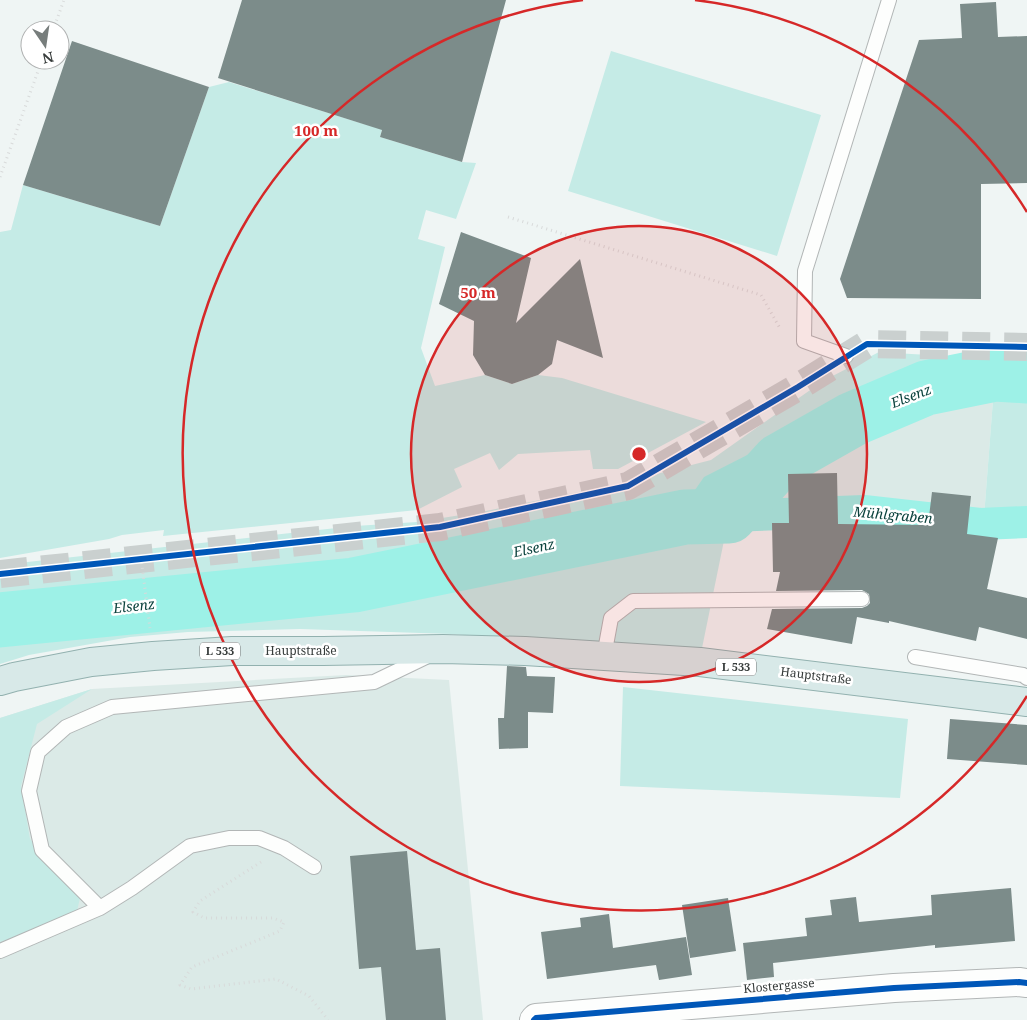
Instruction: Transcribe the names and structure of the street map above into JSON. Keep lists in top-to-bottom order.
{
  "streets": {
    "main road": ["L 533", "Hauptstraße"],
    "street": ["Klostergasse"]
  },
  "water": ["Elsenz", "Mühlgraben"],
  "north": "bottom",
  "rings": ["100 m", "50 m"]
}
